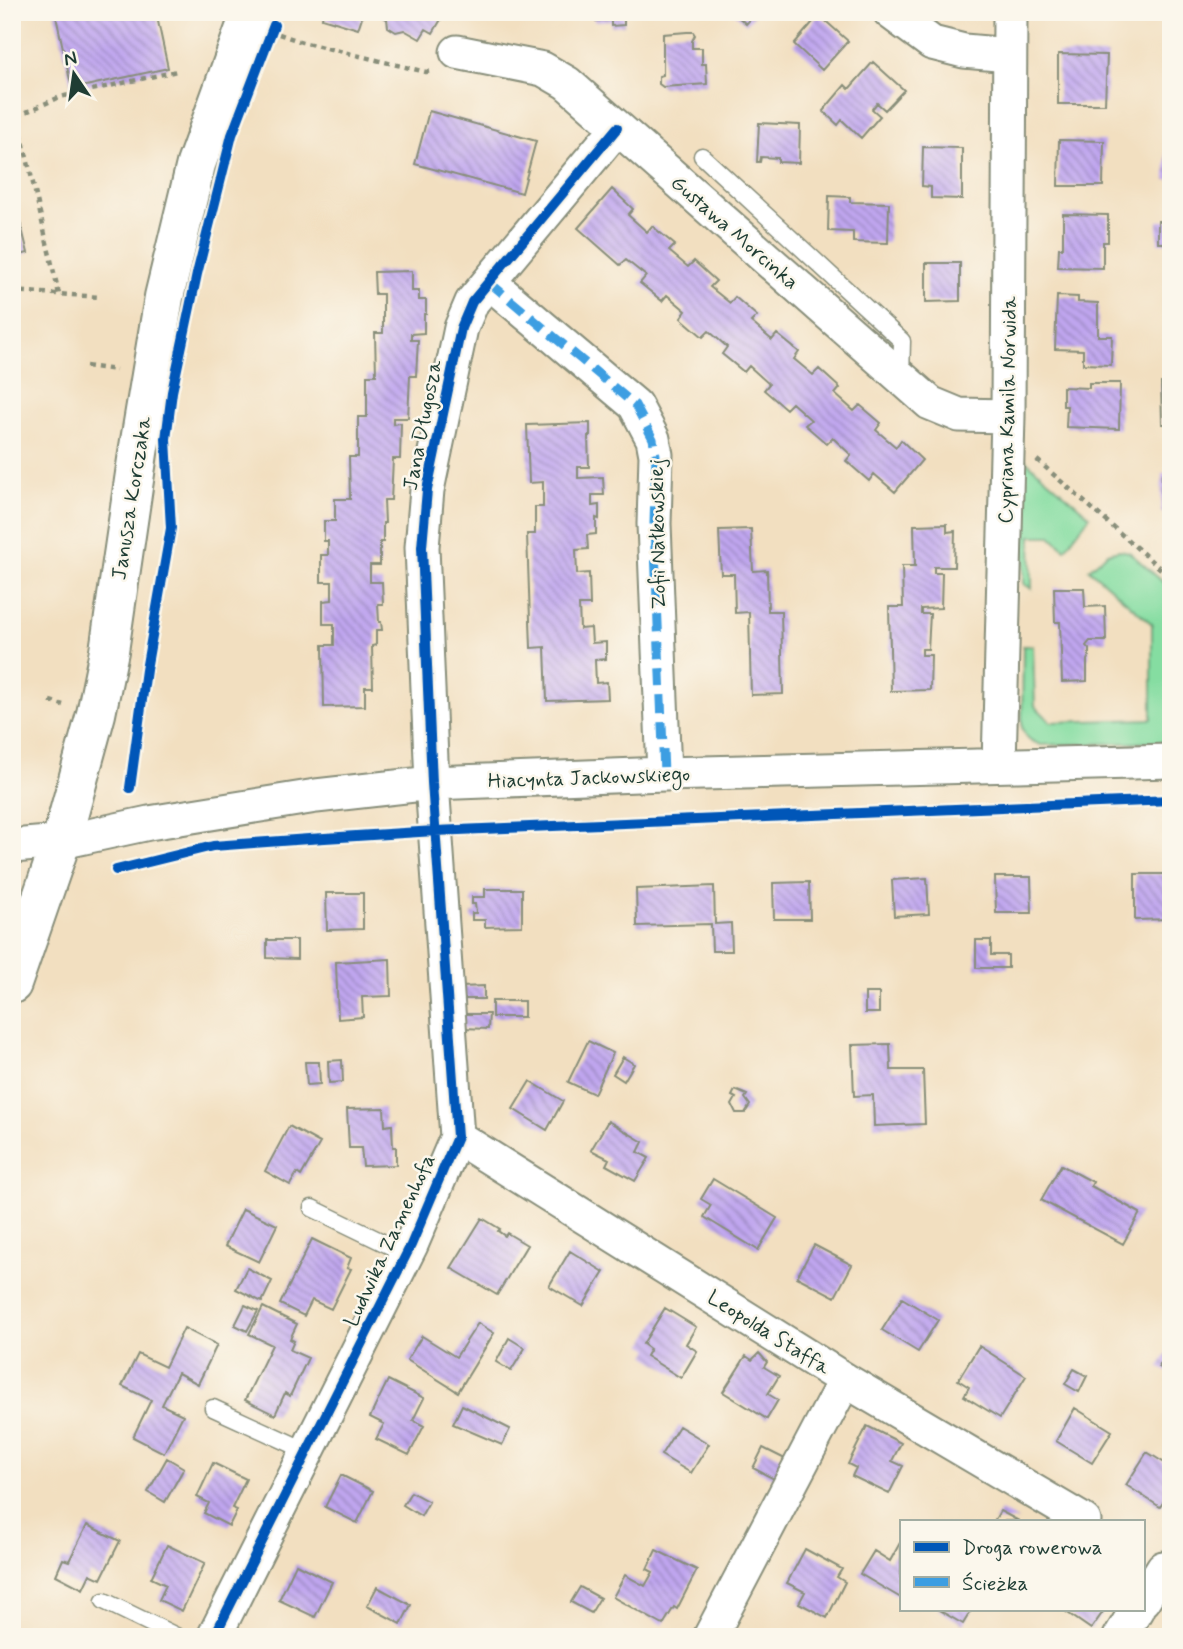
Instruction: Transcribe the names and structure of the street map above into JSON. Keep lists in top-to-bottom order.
{
  "streets": {
    "street": [
      "Gustawa Morcinka",
      "Cypriana Kamila Norwida",
      "Jana Długosza",
      "Janusza Korczaka",
      "Zofii Nałkowskiej",
      "Hiacynta Jackowskiego",
      "Ludwika Zamenhofa",
      "Leopolda Staffa"
    ]
  },
  "crossings": [
    ["Gustawa Morcinka", "Cypriana Kamila Norwida"],
    ["Gustawa Morcinka", "Jana Długosza"],
    ["Cypriana Kamila Norwida", "Hiacynta Jackowskiego"],
    ["Jana Długosza", "Zofii Nałkowskiej"],
    ["Jana Długosza", "Hiacynta Jackowskiego"],
    ["Jana Długosza", "Ludwika Zamenhofa"],
    ["Janusza Korczaka", "Hiacynta Jackowskiego"],
    ["Zofii Nałkowskiej", "Hiacynta Jackowskiego"],
    ["Hiacynta Jackowskiego", "Ludwika Zamenhofa"],
    ["Ludwika Zamenhofa", "Leopolda Staffa"]
  ],
  "legend": ["Droga rowerowa", "Ścieżka"],
  "north": "top"
}
